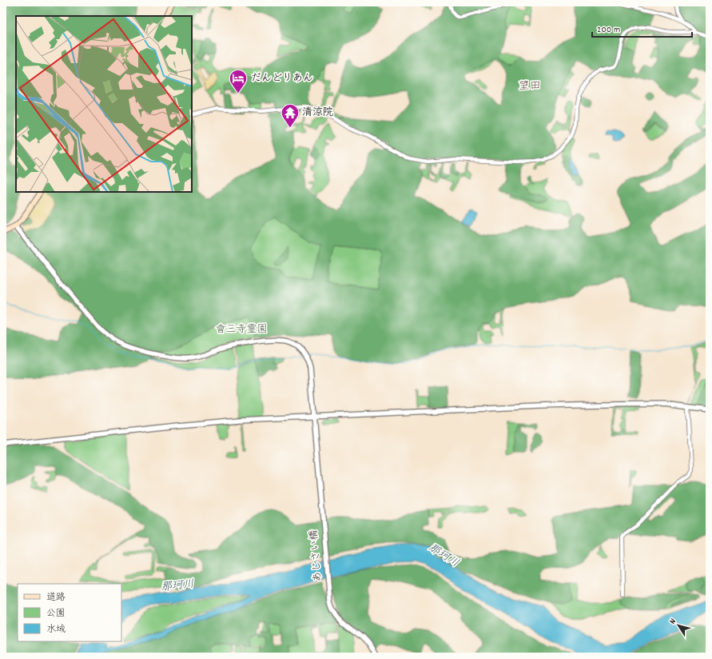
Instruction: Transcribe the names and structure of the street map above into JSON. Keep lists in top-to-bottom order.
{
  "streets": {
    "street": ["あじさい橋"]
  },
  "districts": ["望田"],
  "water": ["那珂川"],
  "parks": ["會三寺霊園"],
  "places": {
    "hotel": ["だんどりあん"],
    "temple": ["清涼院"]
  },
  "legend": ["道路", "公園", "水域"],
  "scale_bar": "200 m",
  "north": "top left"
}
